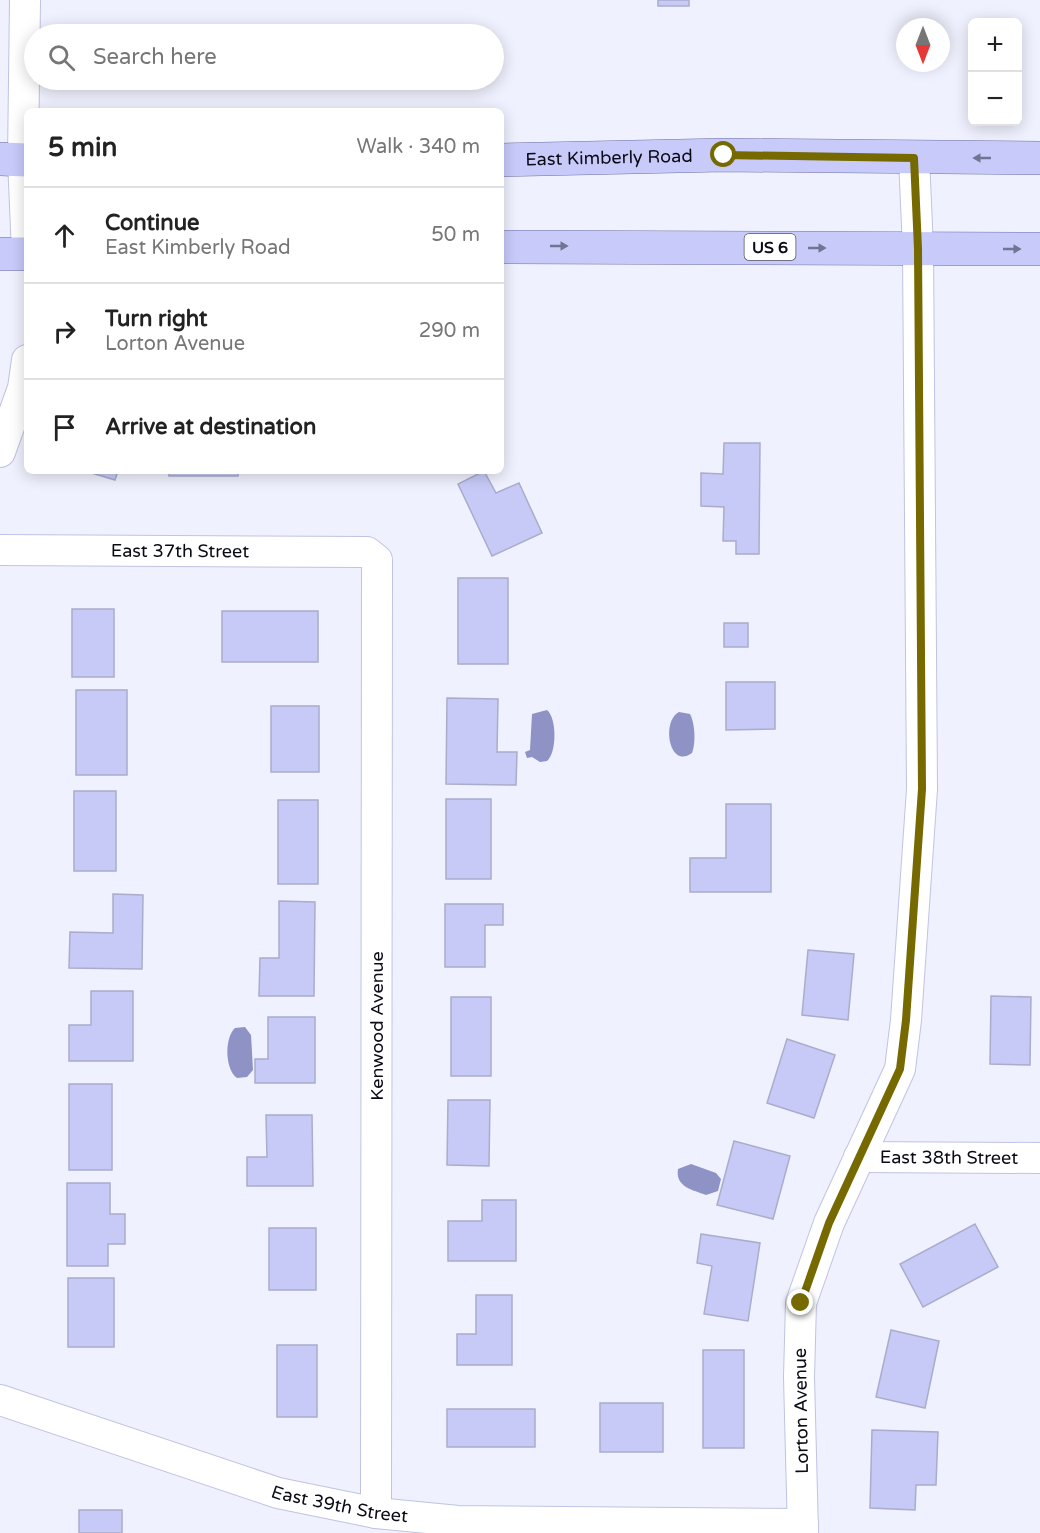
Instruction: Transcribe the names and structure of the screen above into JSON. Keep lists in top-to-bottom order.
{
  "streets": {
    "main road": ["East Kimberly Road", "US 6"],
    "street": [
      "East 37th Street",
      "Kenwood Avenue",
      "East 38th Street",
      "Lorton Avenue",
      "East 39th Street"
    ]
  },
  "crossings": [
    ["East Kimberly Road", "Lorton Avenue"],
    ["US 6", "Lorton Avenue"],
    ["East 37th Street", "Kenwood Avenue"],
    ["Kenwood Avenue", "East 39th Street"],
    ["East 38th Street", "Lorton Avenue"],
    ["Lorton Avenue", "East 39th Street"]
  ],
  "north": "bottom",
  "page": {
    "map_buttons": ["+", "−"],
    "search": "Search here",
    "heading": ["5 min", "Walk · 340 m"],
    "list": [
      ["Continue", "East Kimberly Road", "50 m"],
      ["Turn right", "Lorton Avenue", "290 m"],
      "Arrive at destination"
    ]
  }
}
